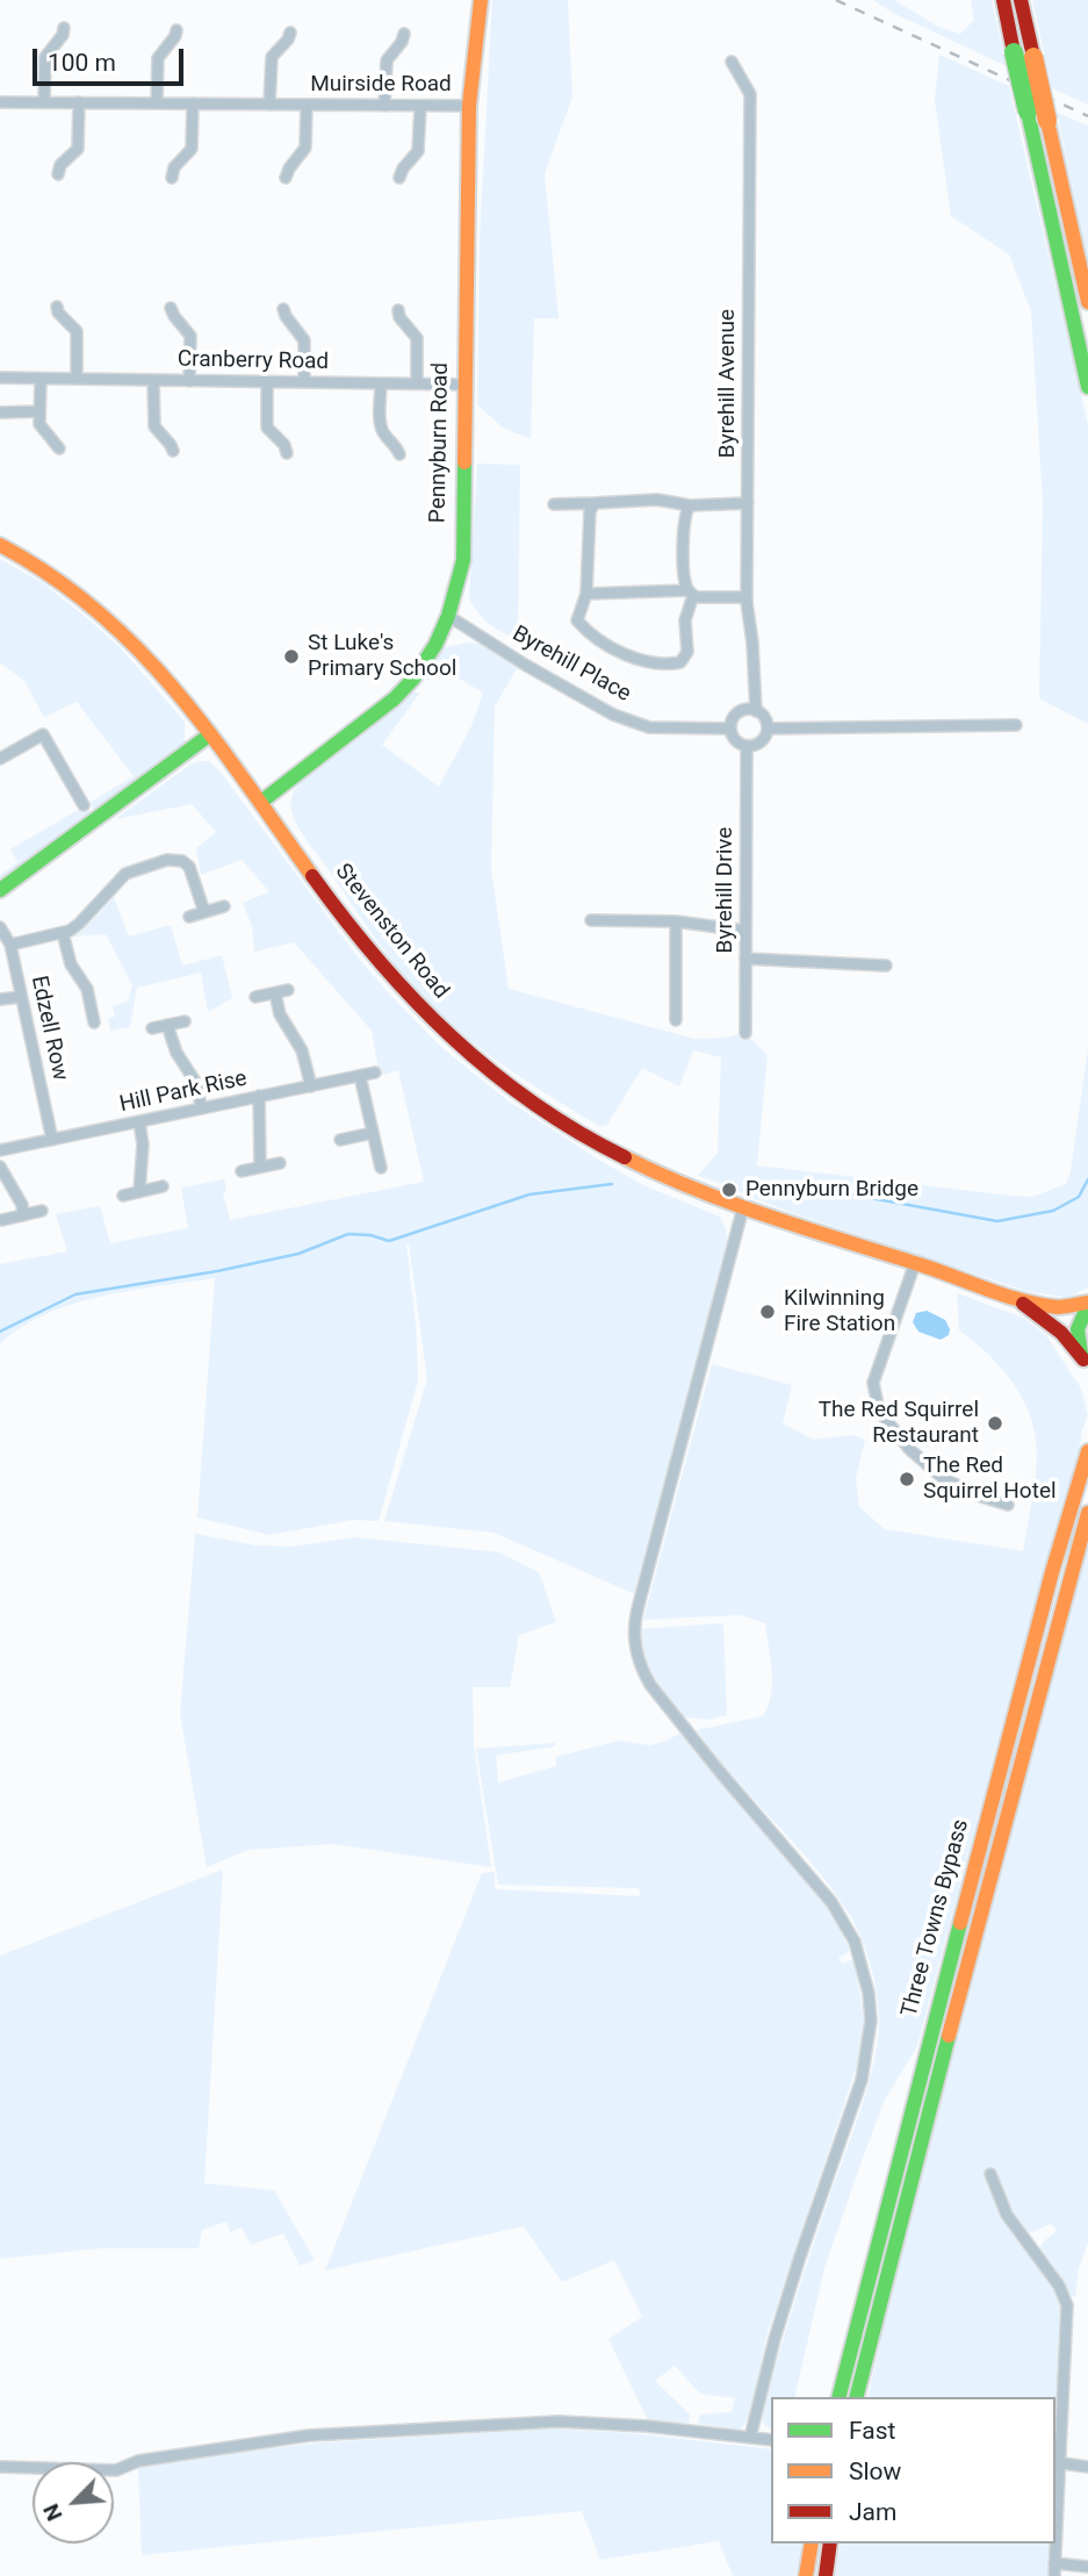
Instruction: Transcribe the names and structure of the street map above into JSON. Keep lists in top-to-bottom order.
{
  "streets": {
    "main road": ["Pennyburn Road", "Stevenston Road", "Three Towns Bypass"],
    "street": [
      "Muirside Road",
      "Cranberry Road",
      "Byrehill Avenue",
      "Byrehill Place",
      "Byrehill Drive",
      "Edzell Row",
      "Hill Park Rise"
    ]
  },
  "crossings": [
    ["Muirside Road", "Pennyburn Road"],
    ["Cranberry Road", "Pennyburn Road"],
    ["Byrehill Avenue", "Byrehill Place"],
    ["Byrehill Avenue", "Byrehill Drive"],
    ["Pennyburn Road", "Byrehill Place"],
    ["Pennyburn Road", "Stevenston Road"],
    ["Byrehill Place", "Byrehill Drive"],
    ["Edzell Row", "Hill Park Rise"]
  ],
  "places": [
    "St Luke's Primary School",
    "Pennyburn Bridge",
    "Kilwinning Fire Station",
    "The Red Squirrel Restaurant",
    "The Red Squirrel Hotel"
  ],
  "legend": ["Fast", "Slow", "Jam"],
  "scale_bar": "100 m",
  "north": "bottom left"
}
